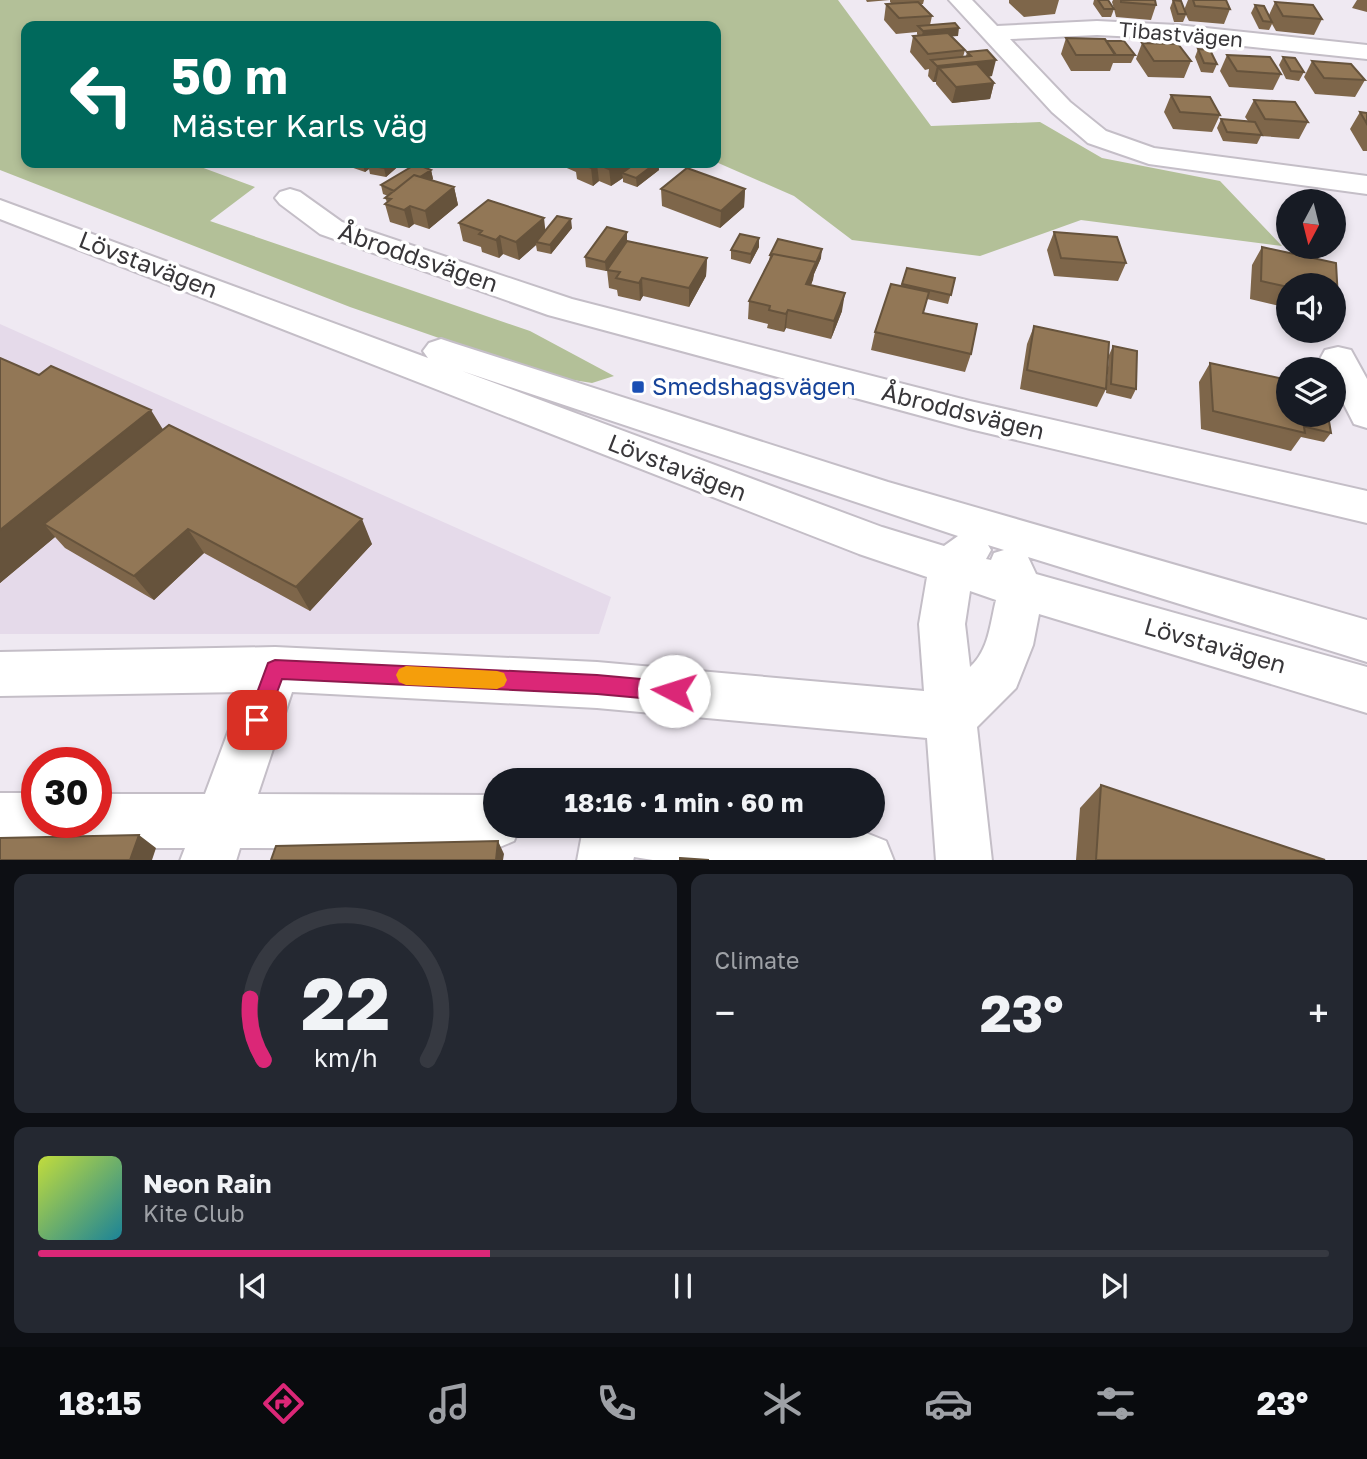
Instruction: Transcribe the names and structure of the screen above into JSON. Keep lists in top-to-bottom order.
{
  "streets": {
    "street": ["Tibastvägen", "Åbroddsvägen", "Lövstavägen"]
  },
  "places": {
    "transit": ["Smedshagsvägen"]
  },
  "north": "bottom",
  "page": {
    "turn": ["50 m", "Mäster Karls väg"],
    "limit": "30",
    "trip": "18:16 · 1 min · 60 m",
    "tile": "Climate",
    "heat": ["−", "23°", "+"],
    "song": ["Neon Rain", "Kite Club"],
    "tabs": ["18:15", "23°"],
    "gauge": ["22", "km/h"]
  }
}
